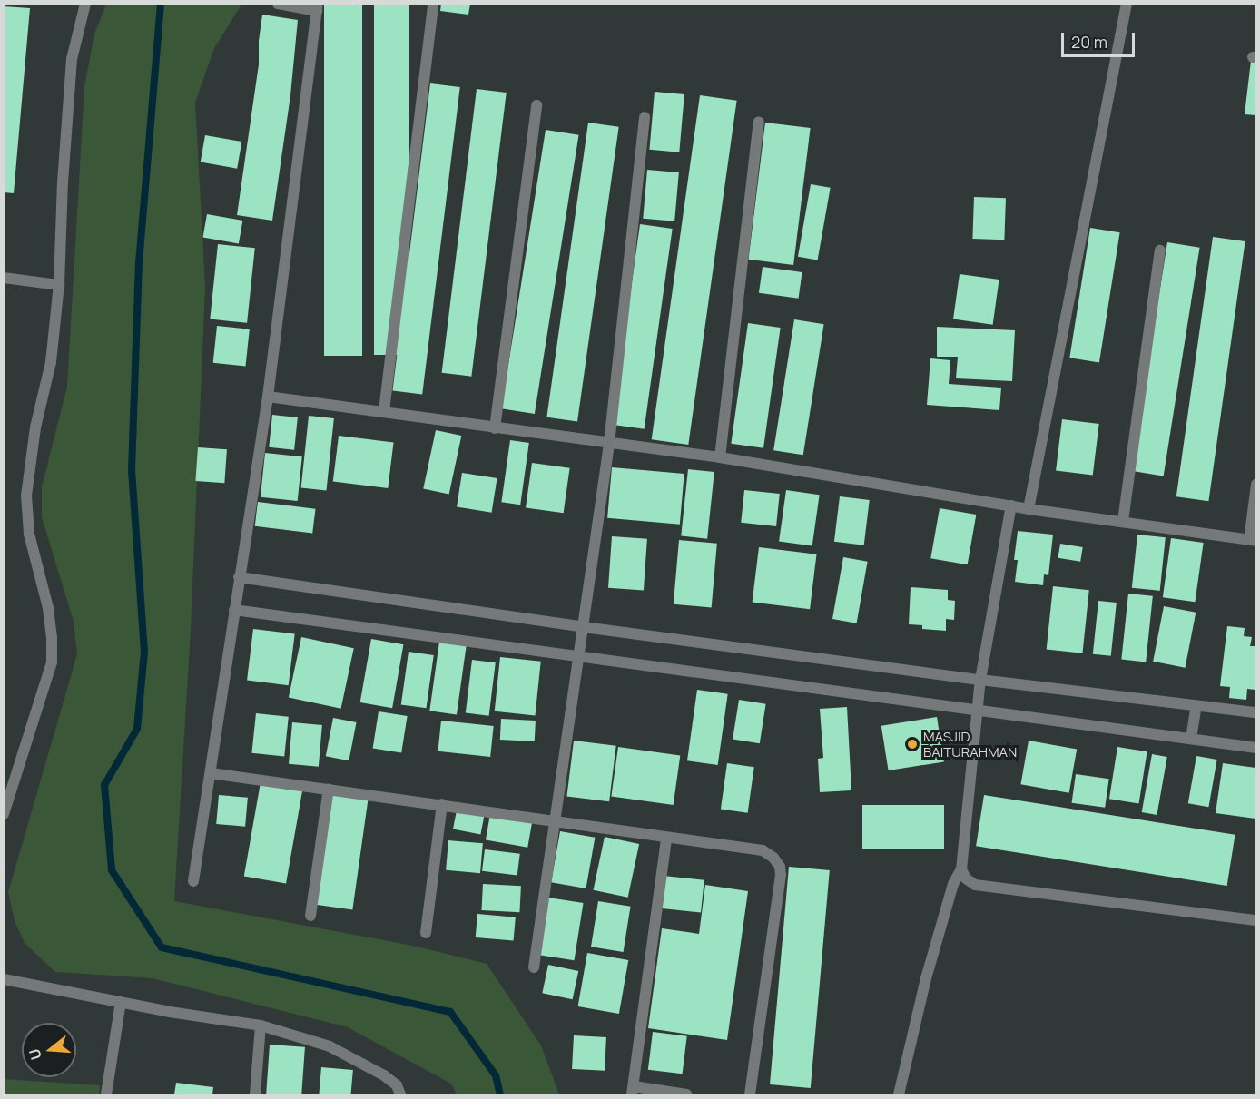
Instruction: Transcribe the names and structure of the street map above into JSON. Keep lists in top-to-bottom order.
{
  "places": ["MASJID BAITURAHMAN"],
  "scale_bar": "20 m",
  "north": "left"
}
